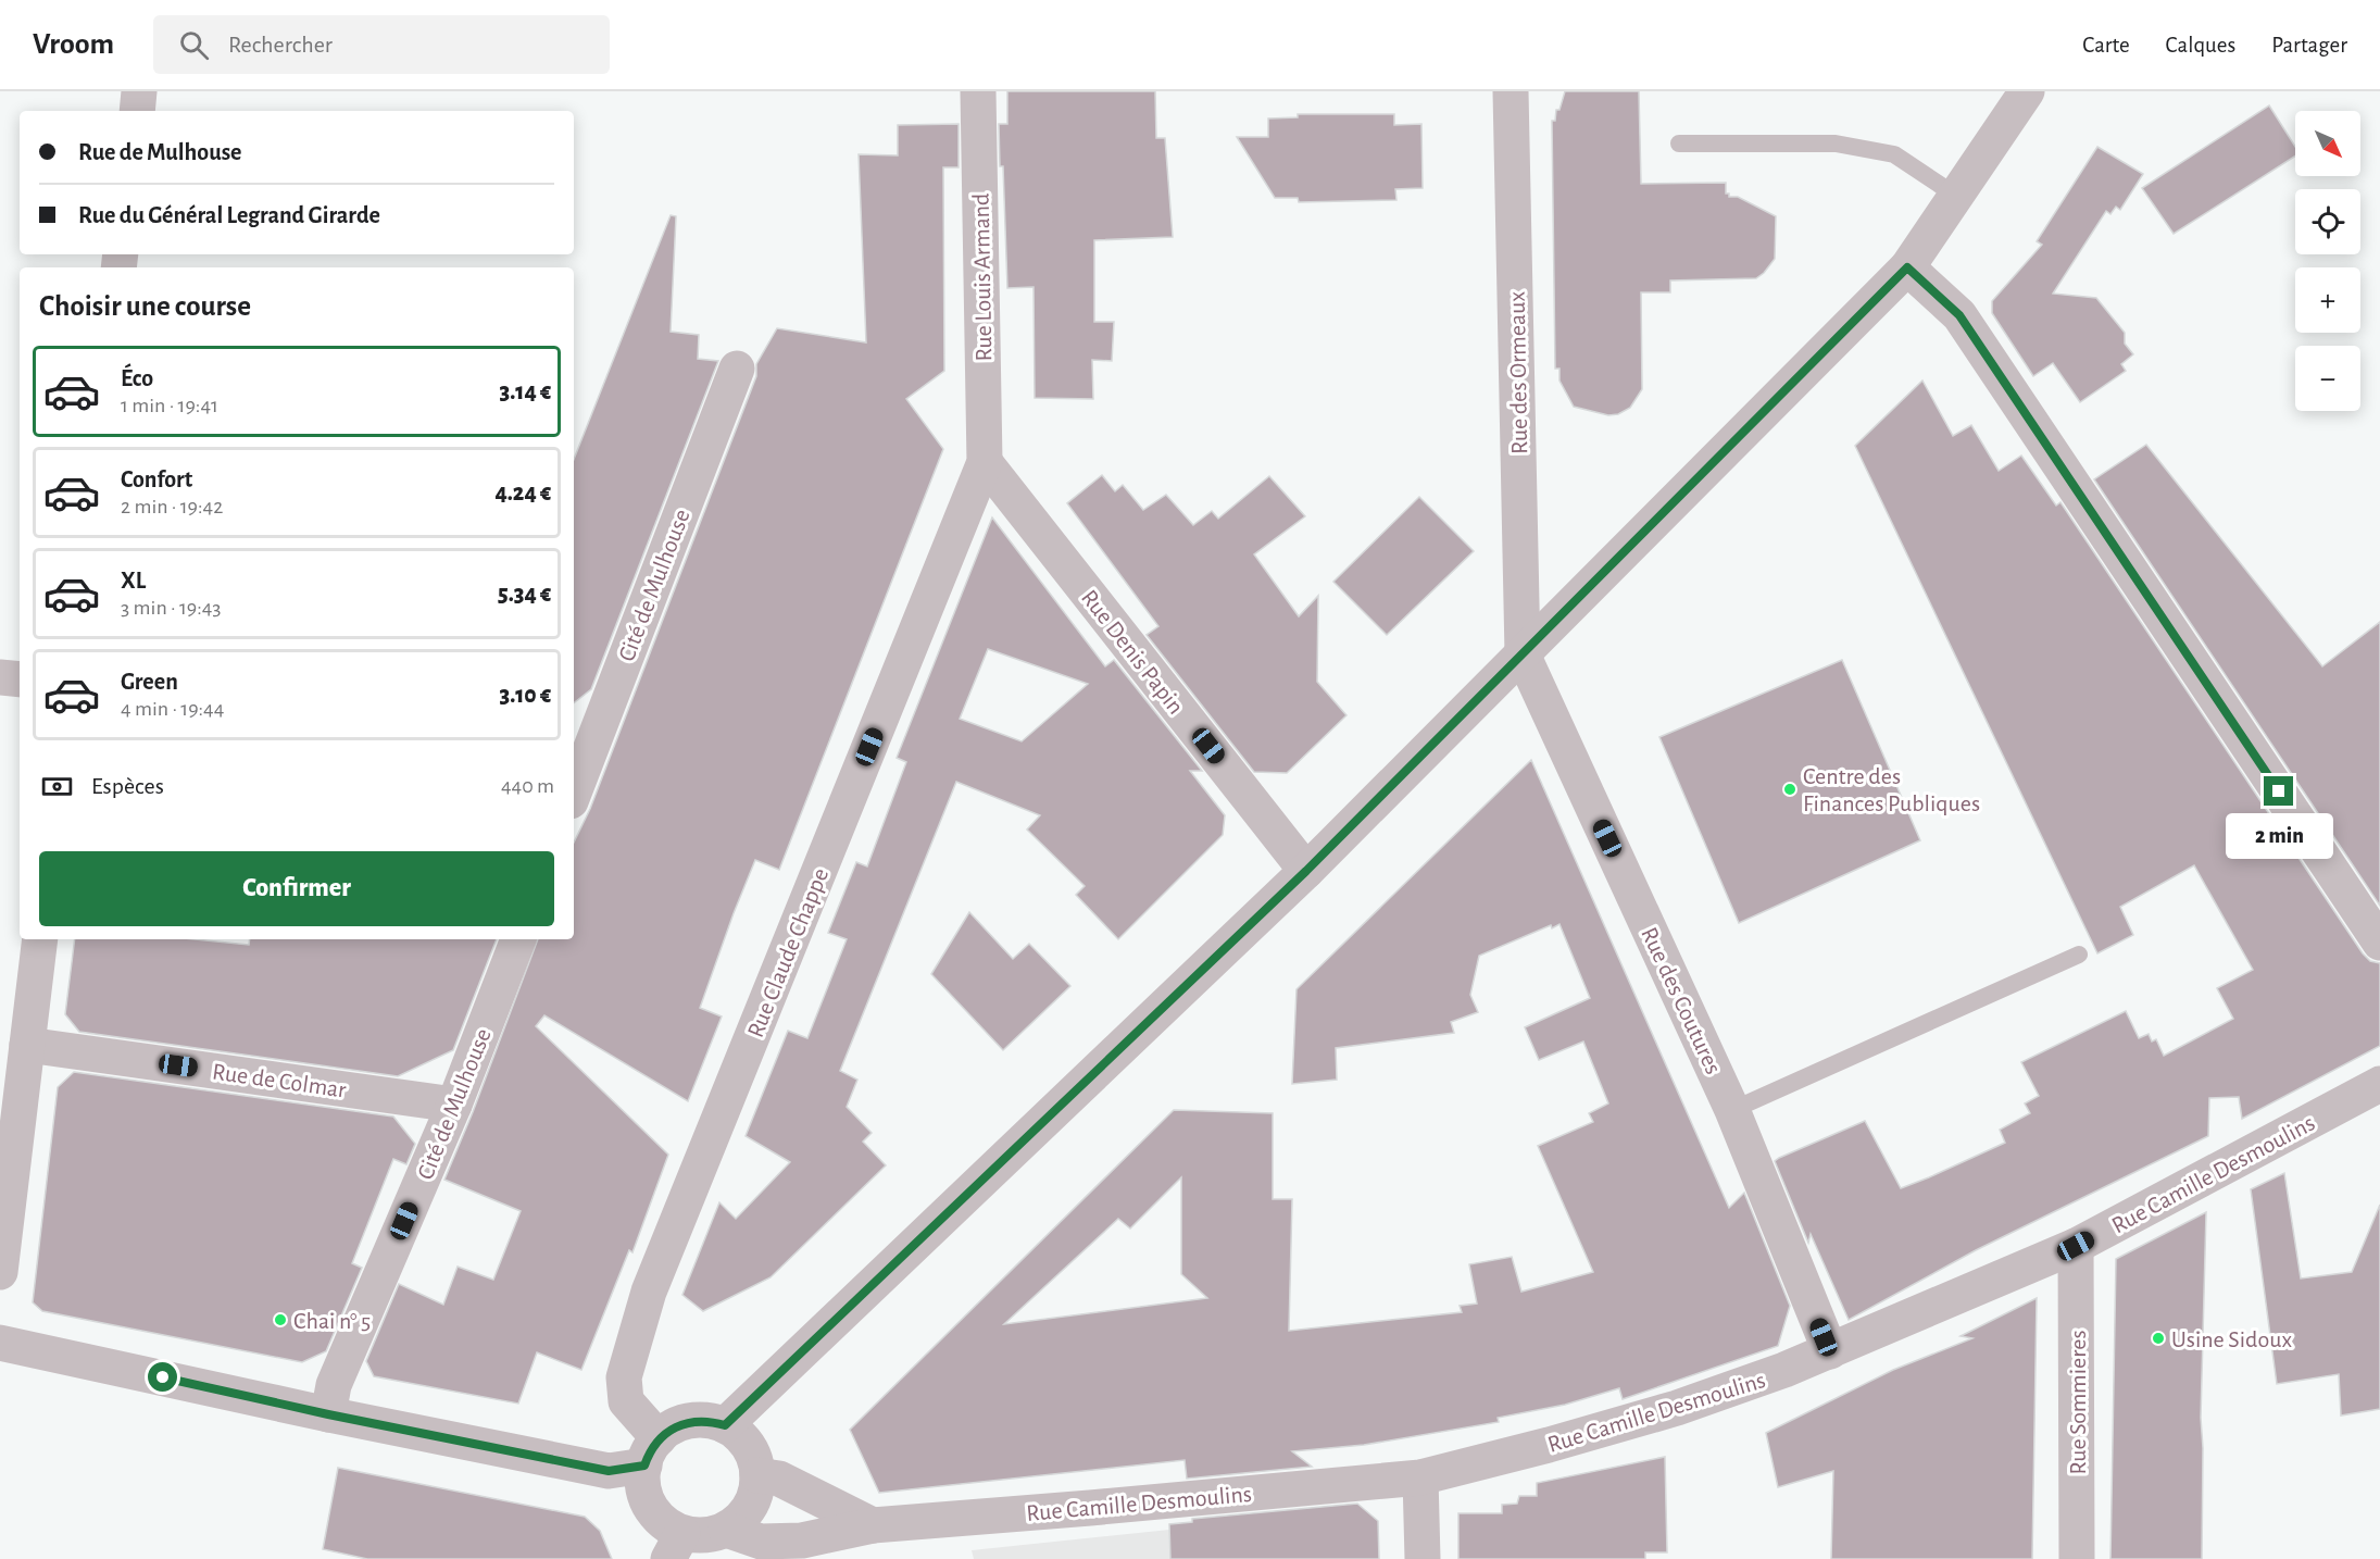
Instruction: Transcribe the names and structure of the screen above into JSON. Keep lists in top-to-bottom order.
{
  "streets": {
    "street": [
      "Rue Louis Armand",
      "Rue des Ormeaux",
      "Cité de Mulhouse",
      "Rue Denis Papin",
      "Rue Claude Chappe",
      "Rue des Coutures",
      "Rue de Colmar",
      "Rue Camille Desmoulins",
      "Rue Sommieres"
    ]
  },
  "crossings": [
    ["Rue Louis Armand", "Rue Denis Papin"],
    ["Rue Louis Armand", "Rue Claude Chappe"],
    ["Rue des Ormeaux", "Rue des Coutures"],
    ["Cité de Mulhouse", "Rue de Colmar"],
    ["Rue Denis Papin", "Rue Claude Chappe"],
    ["Rue Claude Chappe", "Rue Camille Desmoulins"],
    ["Rue des Coutures", "Rue Camille Desmoulins"],
    ["Rue Camille Desmoulins", "Rue Sommieres"]
  ],
  "places": ["Centre des Finances Publiques", "Chai n° 5", "Usine Sidoux"],
  "north": "bottom right",
  "page": {
    "header": "Vroom",
    "search": "Rechercher",
    "nav": ["Carte", "Calques", "Partager"],
    "map_buttons": ["+", "−"],
    "banner": ["Rue de Mulhouse", "Rue du Général Legrand Girarde"],
    "heading": "Choisir une course",
    "list": [
      {
        "name": "Éco",
        "note": "1 min · 19:41",
        "value": "3.14 €"
      },
      {
        "name": "Confort",
        "note": "2 min · 19:42",
        "value": "4.24 €"
      },
      {
        "name": "XL",
        "note": "3 min · 19:43",
        "value": "5.34 €"
      },
      {
        "name": "Green",
        "note": "4 min · 19:44",
        "value": "3.10 €"
      }
    ],
    "pay": ["Espèces", "440 m"],
    "bubble": "2 min",
    "buttons": "Confirmer"
  }
}
